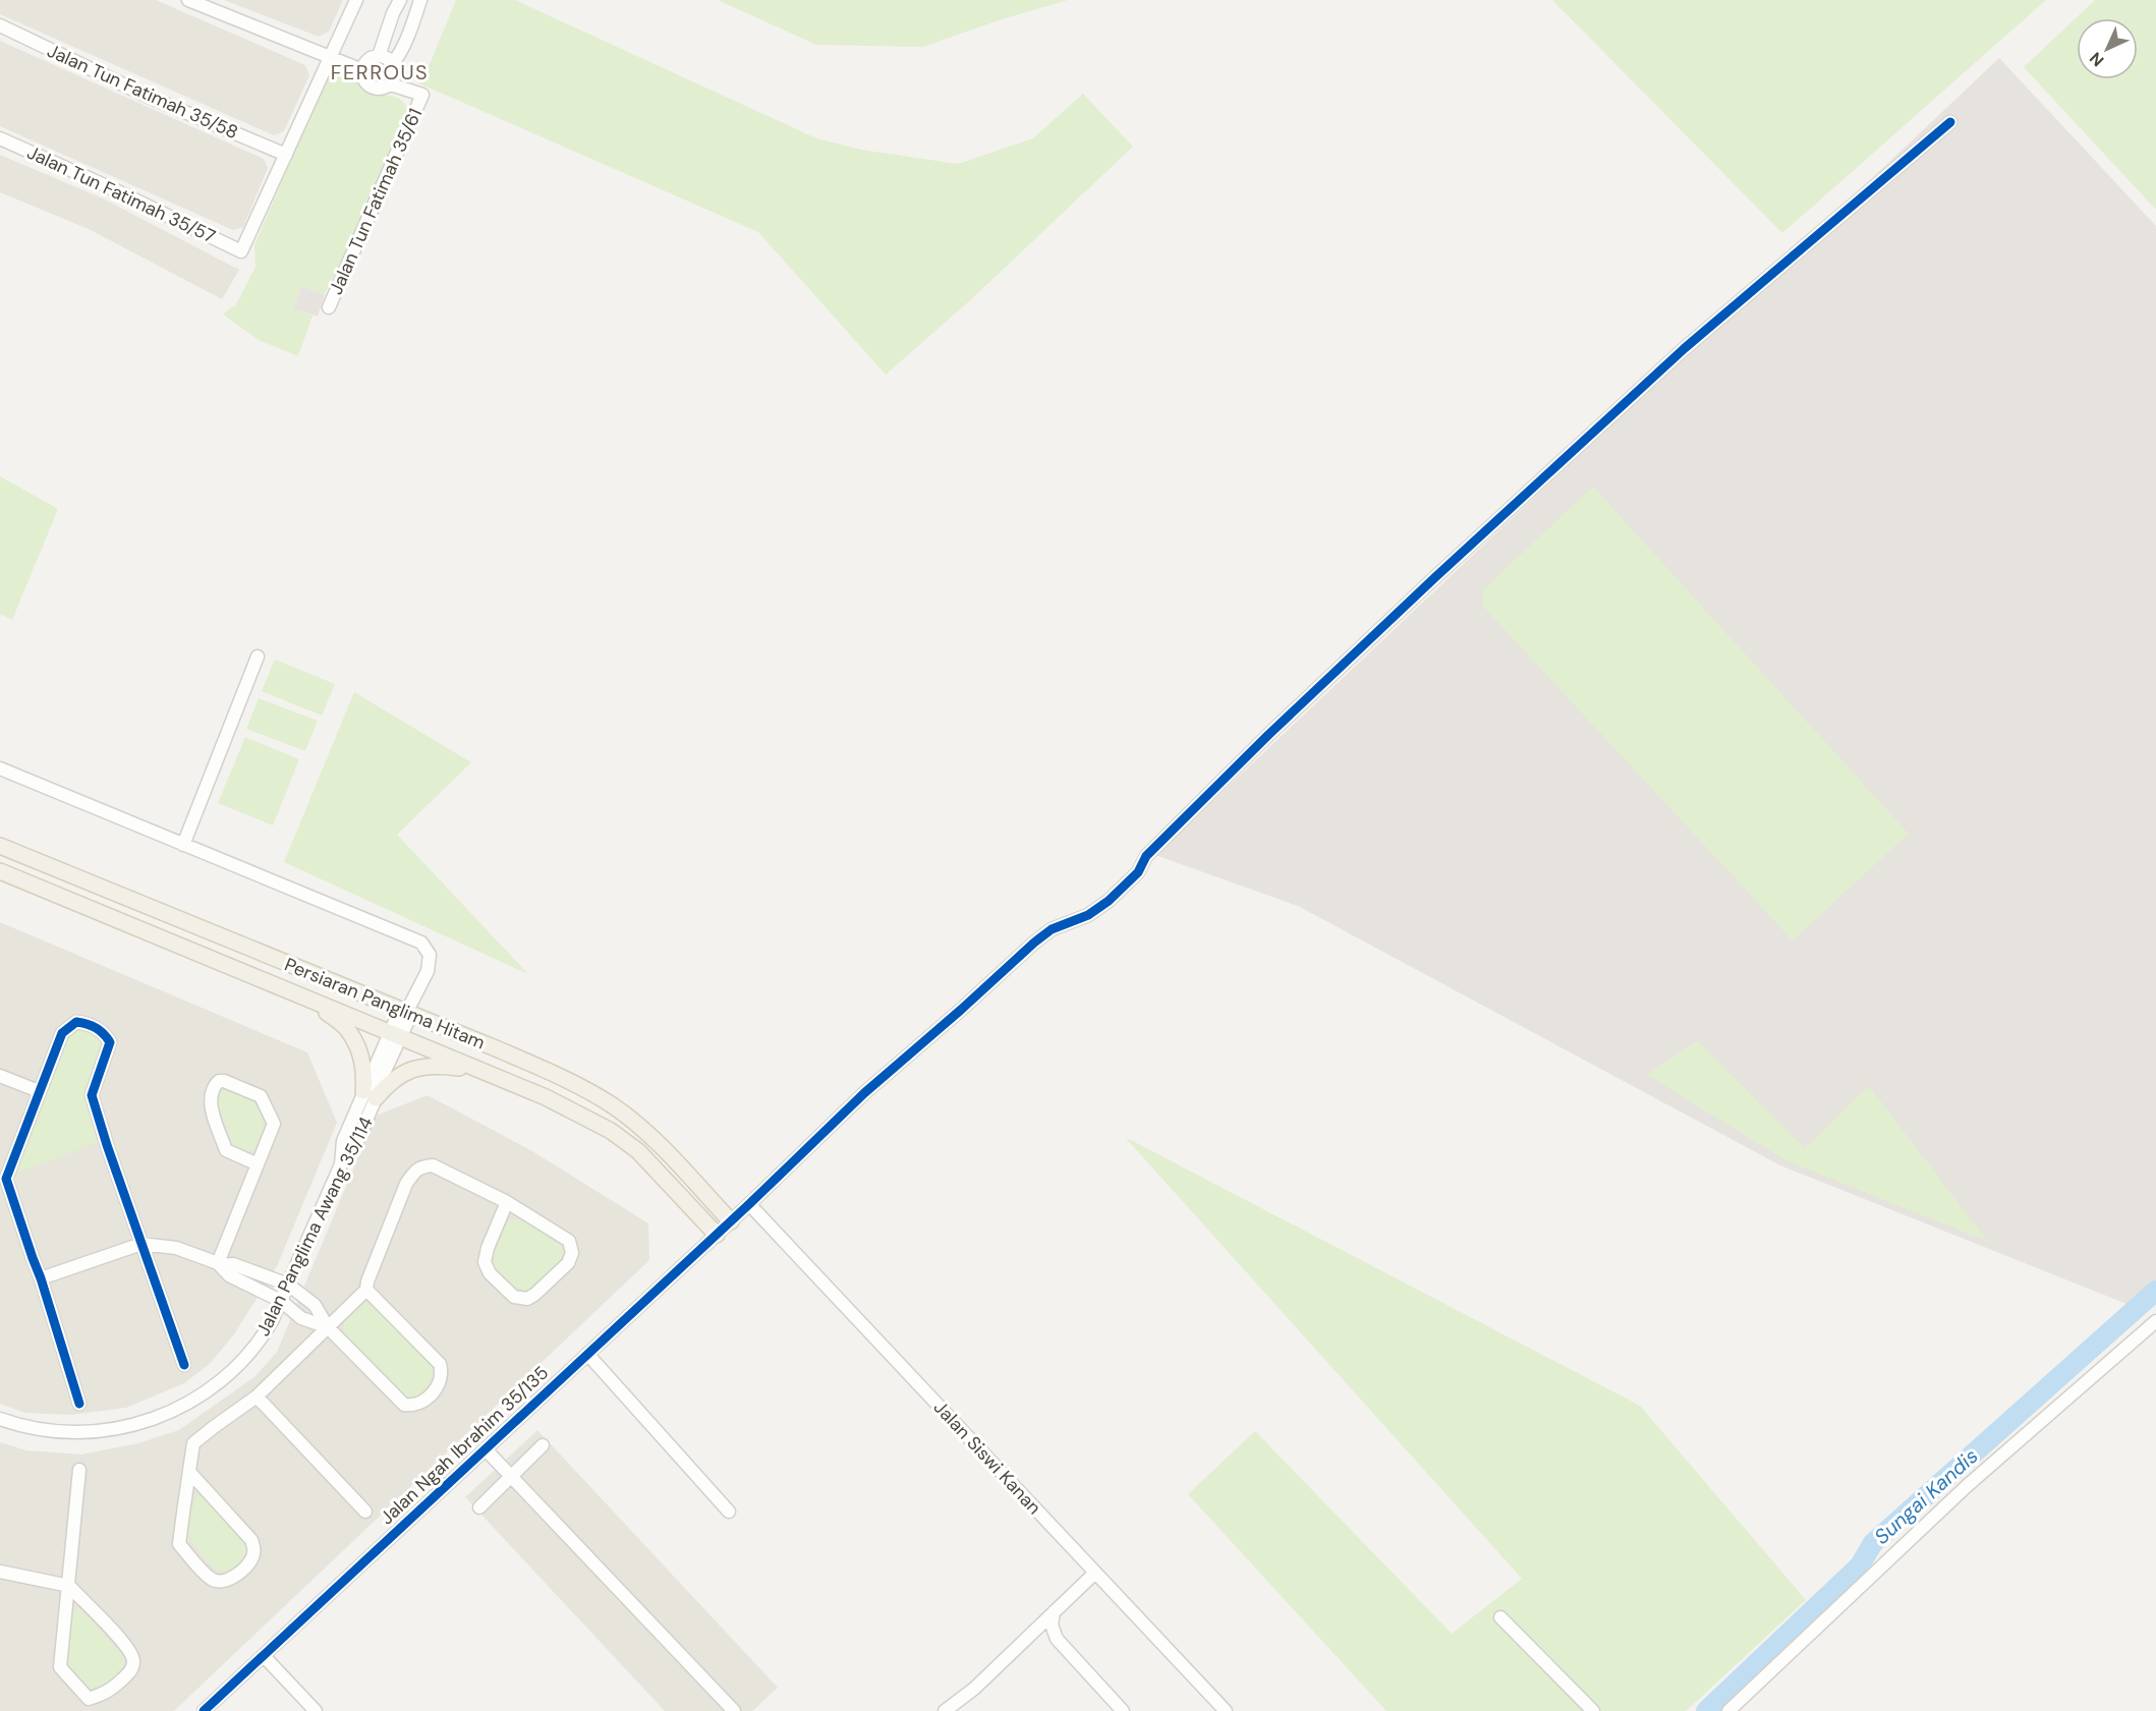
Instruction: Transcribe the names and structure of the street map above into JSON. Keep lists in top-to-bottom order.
{
  "streets": {
    "main road": ["Persiaran Panglima Hitam"],
    "street": [
      "Jalan Tun Fatimah 35/58",
      "Jalan Tun Fatimah 35/57",
      "Jalan Tun Fatimah 35/61",
      "Jalan Panglima Awang 35/114",
      "Jalan Ngah Ibrahim 35/135",
      "Jalan Siswi Kanan"
    ]
  },
  "crossings": [
    ["Jalan Tun Fatimah 35/58", "Jalan Tun Fatimah 35/57"],
    ["Persiaran Panglima Hitam", "Jalan Panglima Awang 35/114"],
    ["Persiaran Panglima Hitam", "Jalan Ngah Ibrahim 35/135"],
    ["Jalan Ngah Ibrahim 35/135", "Jalan Siswi Kanan"]
  ],
  "districts": ["FERROUS"],
  "water": ["Sungai Kandis"],
  "north": "bottom left"
}
